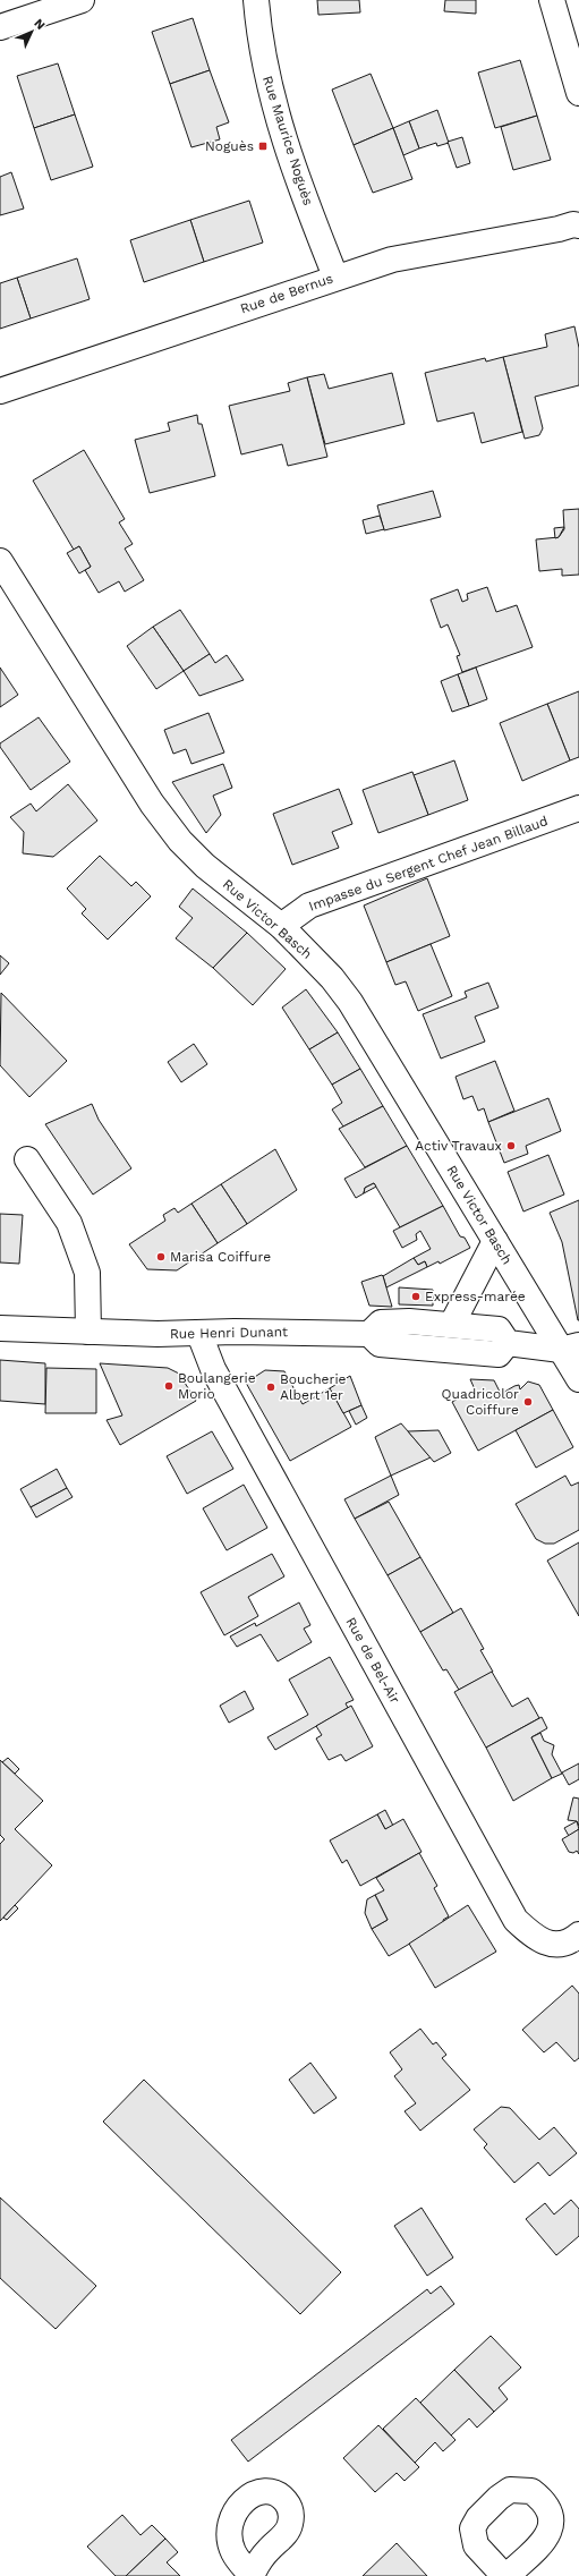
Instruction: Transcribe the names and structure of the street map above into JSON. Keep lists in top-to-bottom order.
{
  "streets": {
    "street": [
      "Rue Maurice Noguès",
      "Rue de Bernus",
      "Impasse du Sergent Chef Jean Billaud",
      "Rue Victor Basch",
      "Rue Henri Dunant",
      "Rue de Bel-Air"
    ]
  },
  "crossings": [
    ["Rue Maurice Noguès", "Rue de Bernus"],
    ["Impasse du Sergent Chef Jean Billaud", "Rue Victor Basch"],
    ["Rue Henri Dunant", "Rue de Bel-Air"]
  ],
  "places": {
    "transit": ["Noguès"],
    "other": [
      "Activ Travaux",
      "Marisa Coiffure",
      "Express-marée",
      "Boulangerie Morio",
      "Boucherie Albert 1er",
      "Quadricolor Coiffure"
    ]
  },
  "north": "top right"
}
